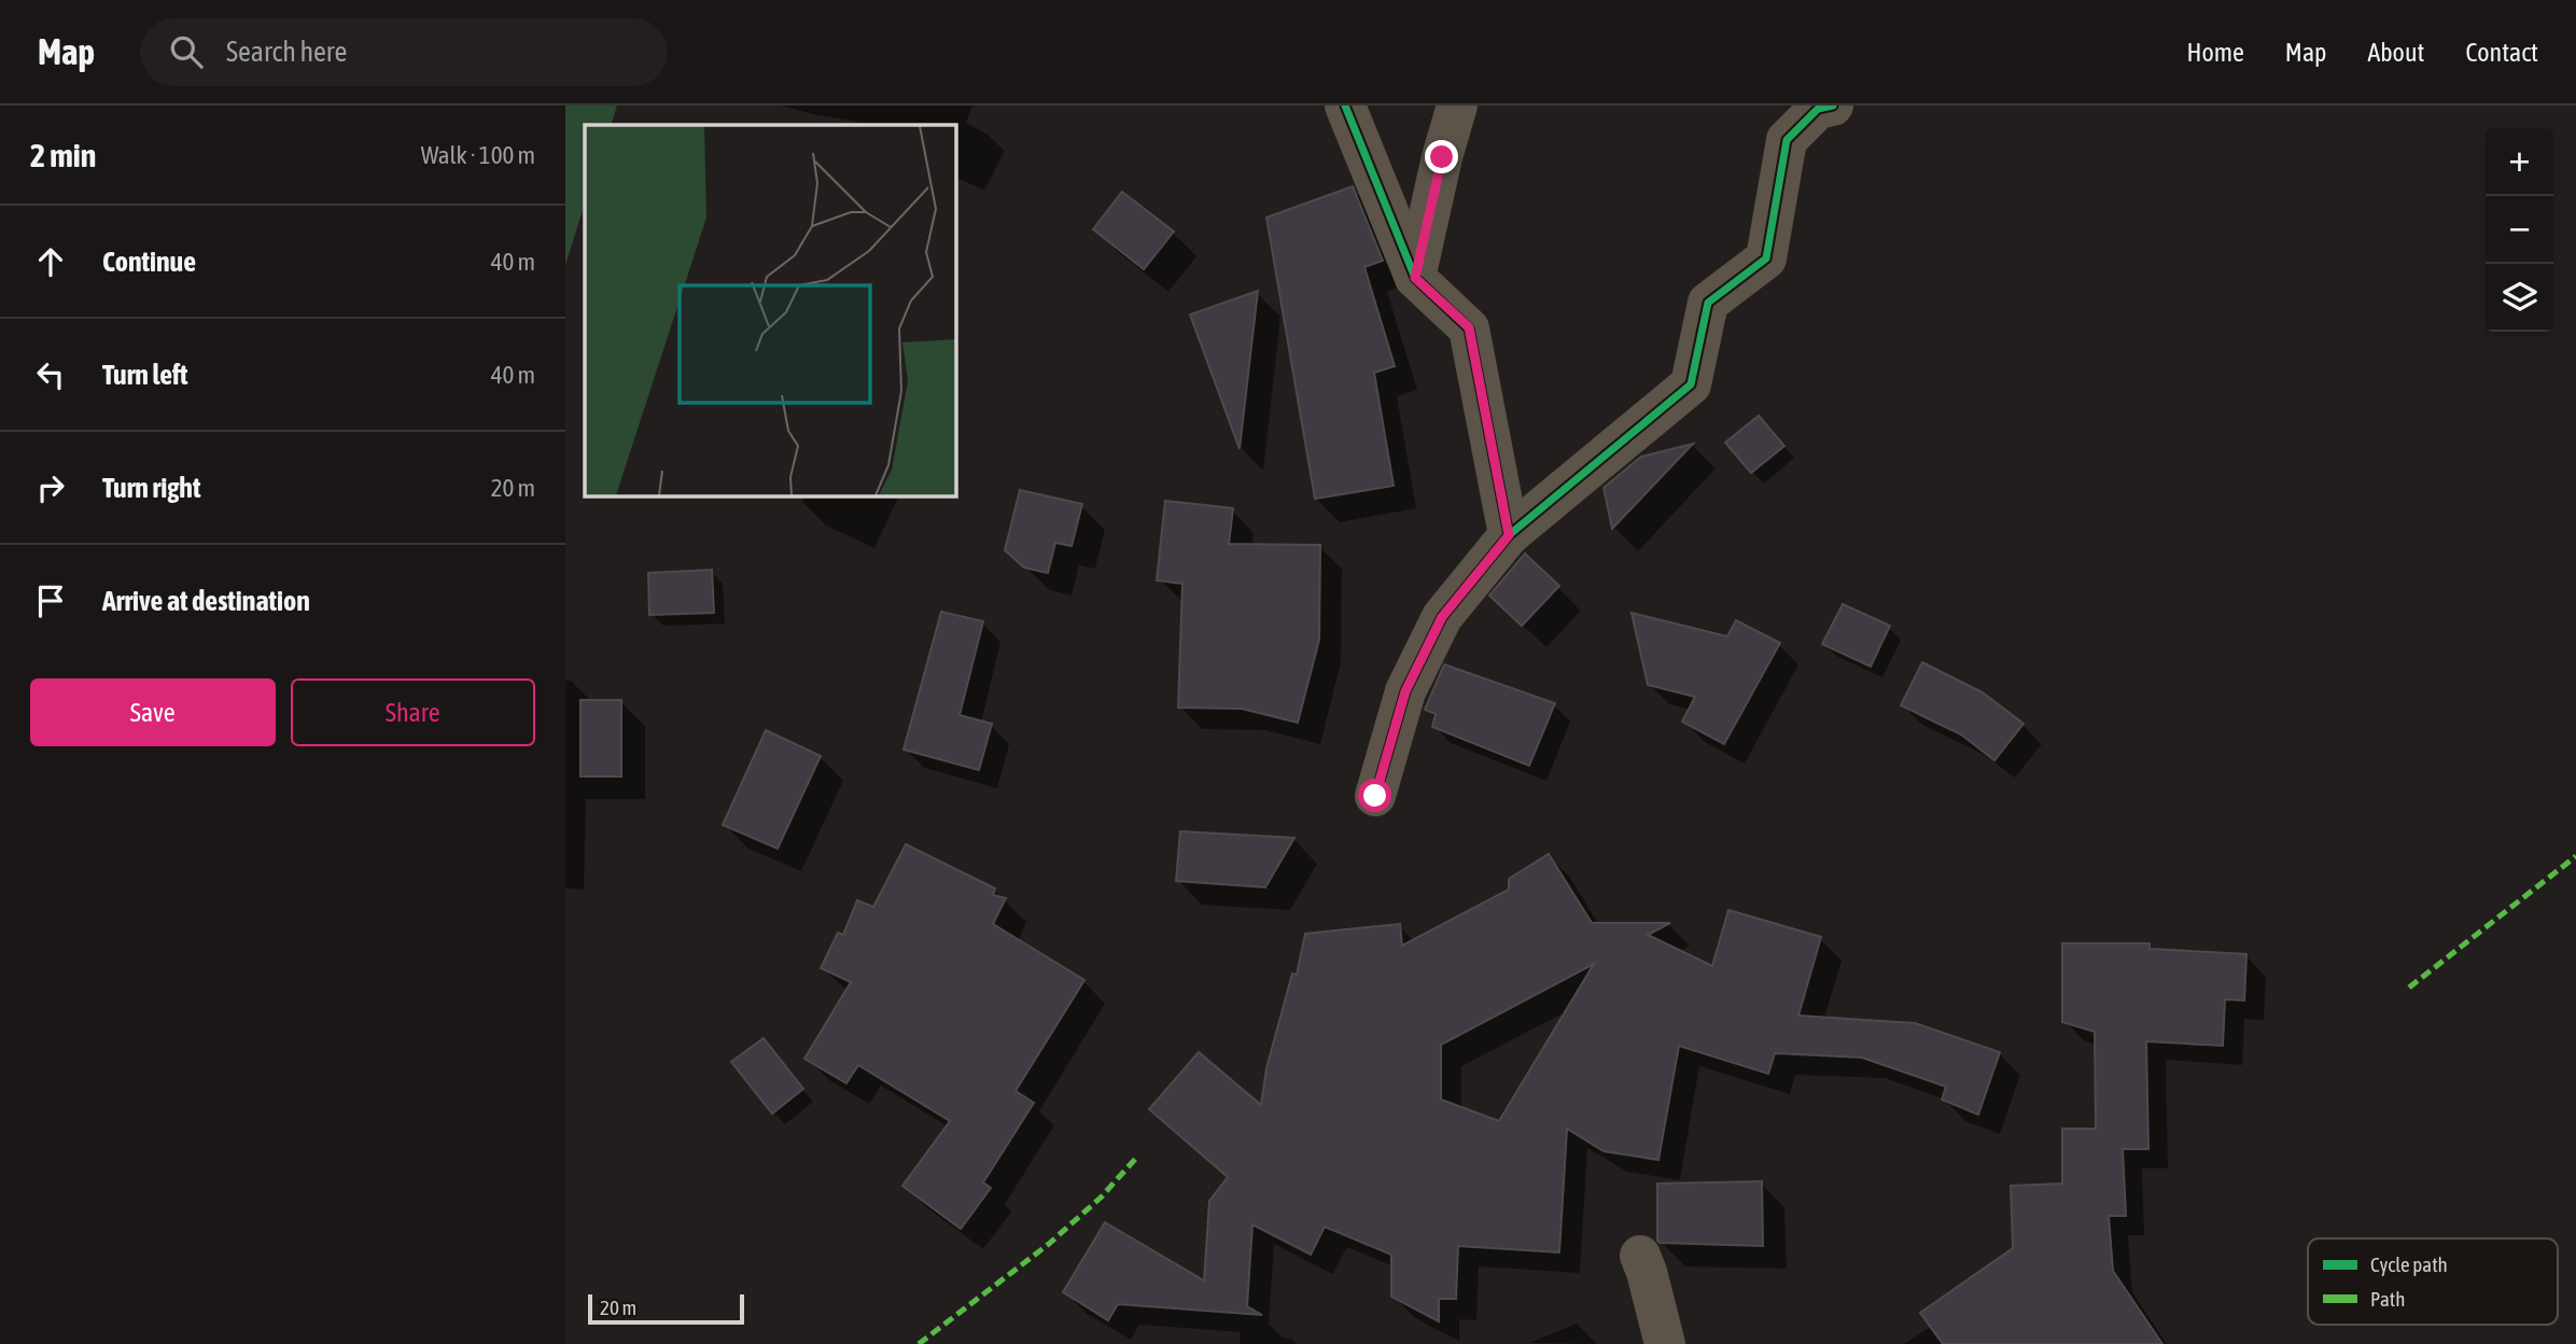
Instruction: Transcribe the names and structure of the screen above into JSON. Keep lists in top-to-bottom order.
{
  "legend": ["Cycle path", "Path"],
  "scale_bar": "20 m",
  "page": {
    "header": "Map",
    "search": "Search here",
    "nav": [
      "Home",
      "Map",
      "About",
      "Contact"
    ],
    "heading": ["2 min", "Walk · 100 m"],
    "map_buttons": ["+", "−"],
    "list": [
      ["Continue", "40 m"],
      ["Turn left", "40 m"],
      ["Turn right", "20 m"],
      "Arrive at destination"
    ],
    "buttons": ["Save", "Share"],
    "scale": "20 m"
  }
}
